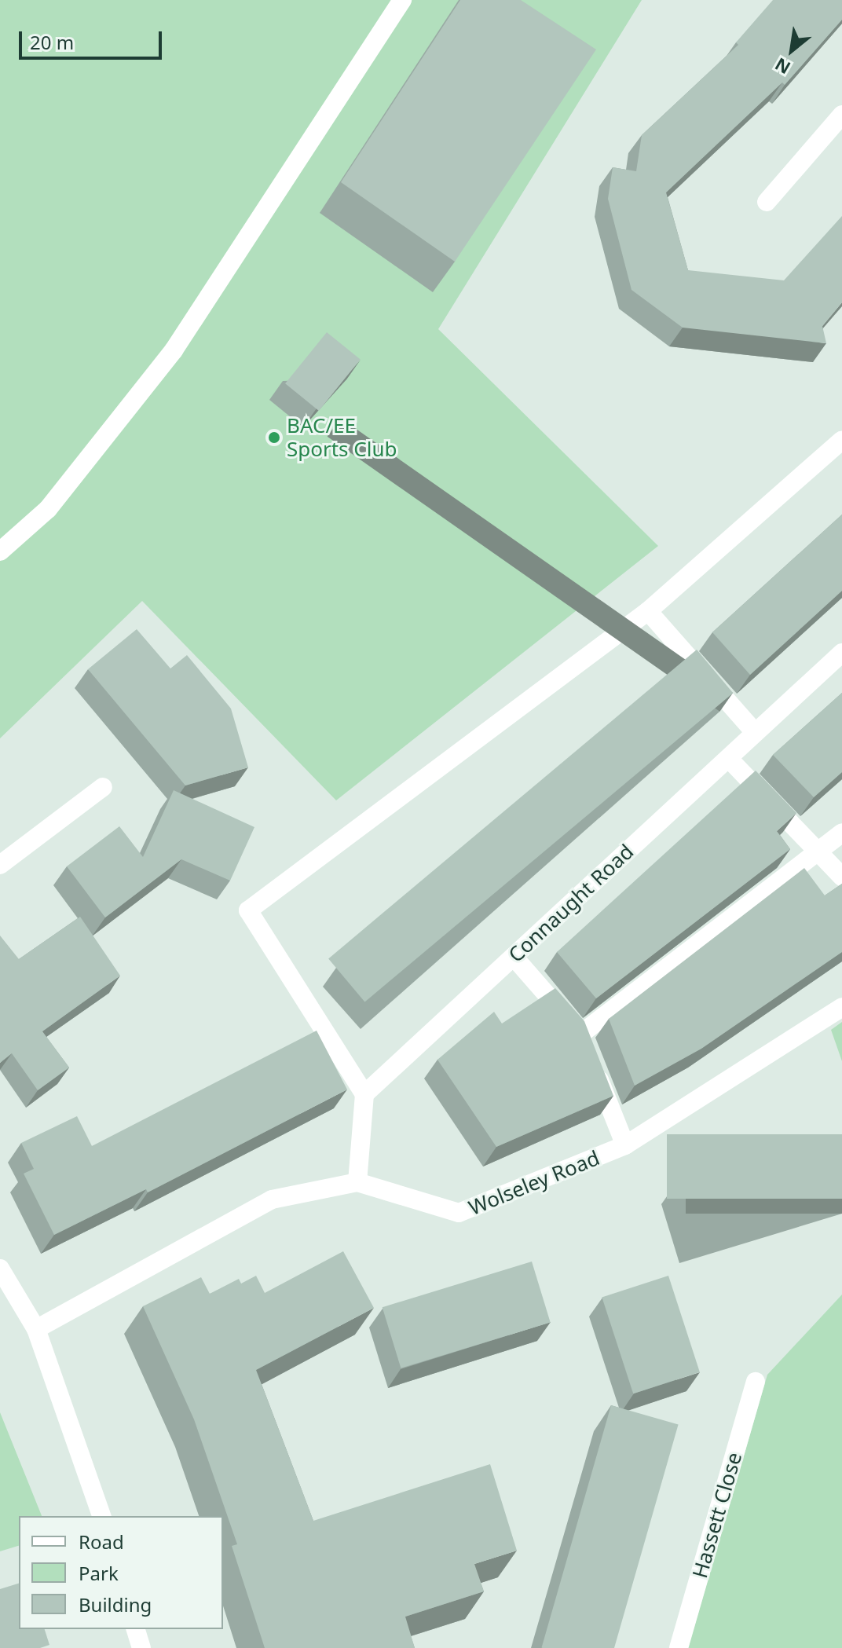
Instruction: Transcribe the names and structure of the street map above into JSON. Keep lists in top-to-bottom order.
{
  "streets": {
    "street": ["Connaught Road", "Wolseley Road", "Hassett Close"]
  },
  "places": ["BAC/EE Sports Club"],
  "legend": ["Road", "Park", "Building"],
  "scale_bar": "20 m",
  "north": "bottom left"
}
